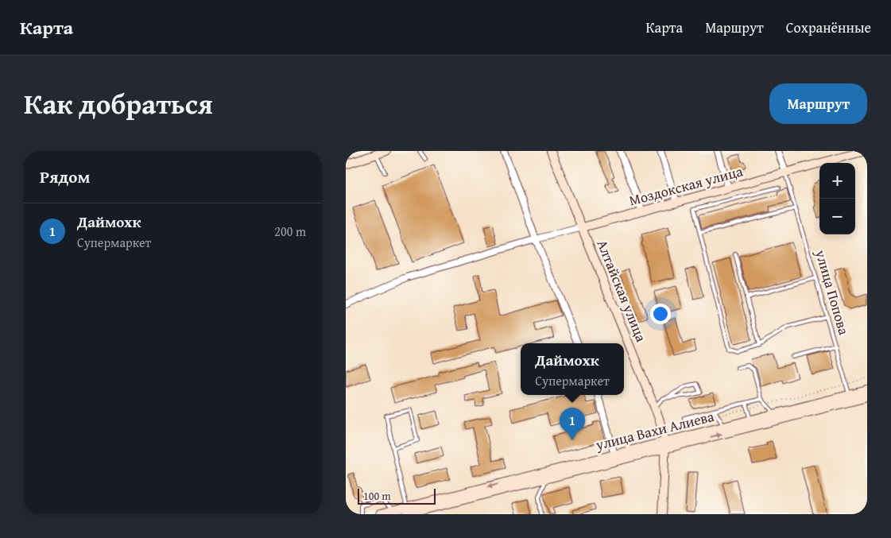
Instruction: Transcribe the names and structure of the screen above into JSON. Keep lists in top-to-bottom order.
{
  "streets": {
    "main road": ["Моздокская улица", "Алтайская улица", "улица Вахи Алиева"],
    "street": ["улица Попова"]
  },
  "crossings": [
    ["Моздокская улица", "Алтайская улица"],
    ["Моздокская улица", "улица Попова"],
    ["Алтайская улица", "улица Вахи Алиева"],
    ["улица Попова", "улица Вахи Алиева"]
  ],
  "scale_bar": "100 m",
  "page": {
    "header": "Карта",
    "nav": ["Карта", "Маршрут", "Сохранённые"],
    "title": "Как добраться",
    "buttons": "Маршрут",
    "heading": "Рядом",
    "map_buttons": ["+", "−"],
    "list": [
      {
        "mark": "1",
        "name": "Даймохк",
        "note": "Супермаркет",
        "value": "200 m"
      }
    ],
    "popup": ["Даймохк", "Супермаркет"],
    "pins": "1",
    "scale": "100 m"
  }
}
